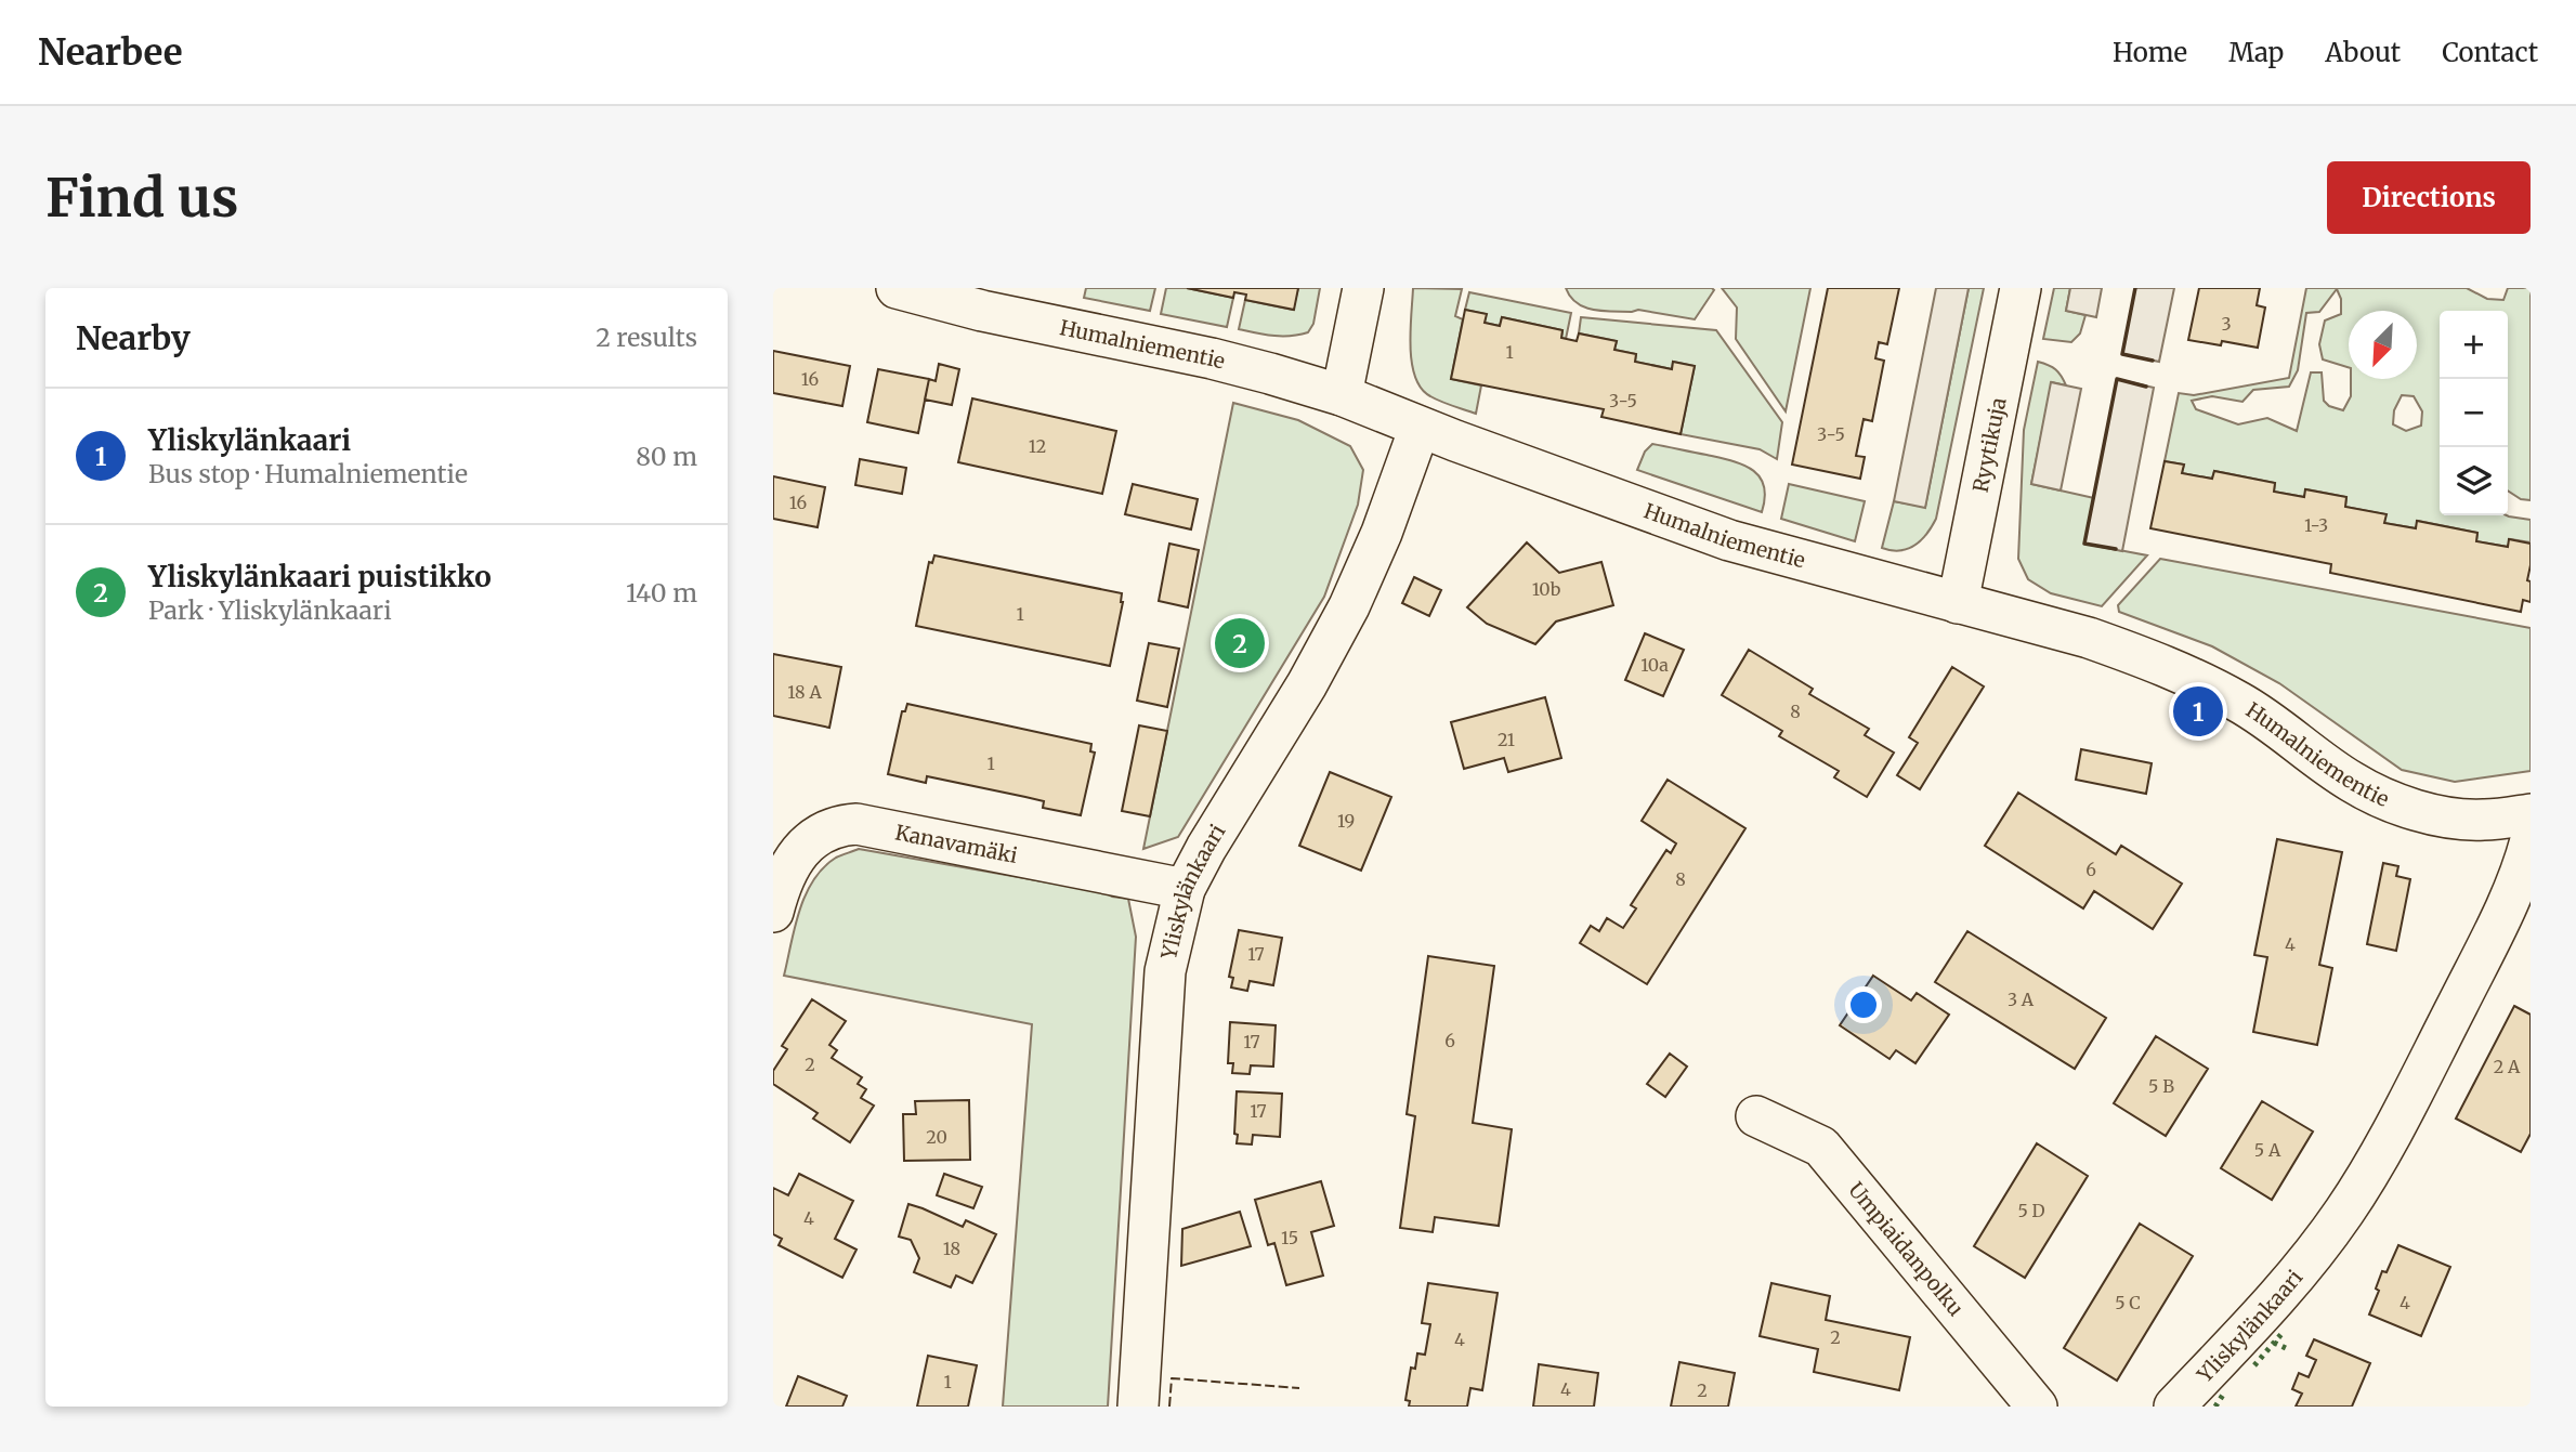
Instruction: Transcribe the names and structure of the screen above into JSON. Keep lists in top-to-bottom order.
{
  "streets": {
    "street": [
      "Humalniementie",
      "Ryytikuja",
      "Kanavamäki",
      "Yliskylänkaari",
      "Umpiaidanpolku"
    ]
  },
  "crossings": [
    ["Humalniementie", "Ryytikuja"],
    ["Humalniementie", "Yliskylänkaari"],
    ["Kanavamäki", "Yliskylänkaari"]
  ],
  "house_numbers": [
    "3",
    "1",
    "16",
    "3-5",
    "3-5",
    "12",
    "16",
    "1-3",
    "10b",
    "1",
    "10a",
    "18 A",
    "8",
    "21",
    "1",
    "19",
    "6",
    "8",
    "4",
    "17",
    "3 A",
    "6",
    "17",
    "2",
    "2 A",
    "5 B",
    "17",
    "20",
    "5 A",
    "5 D",
    "4",
    "15",
    "18",
    "5 C",
    "4",
    "2",
    "4",
    "1",
    "4",
    "2"
  ],
  "north": "bottom left",
  "page": {
    "header": "Nearbee",
    "nav": [
      "Home",
      "Map",
      "About",
      "Contact"
    ],
    "buttons": "Directions",
    "title": "Find us",
    "heading": ["Nearby", "2 results"],
    "map_buttons": ["+", "−"],
    "list": [
      {
        "mark": "1",
        "name": "Yliskylänkaari",
        "note": "Bus stop · Humalniementie",
        "value": "80 m"
      },
      {
        "mark": "2",
        "name": "Yliskylänkaari puistikko",
        "note": "Park · Yliskylänkaari",
        "value": "140 m"
      }
    ],
    "pins": ["2", "1"]
  }
}
